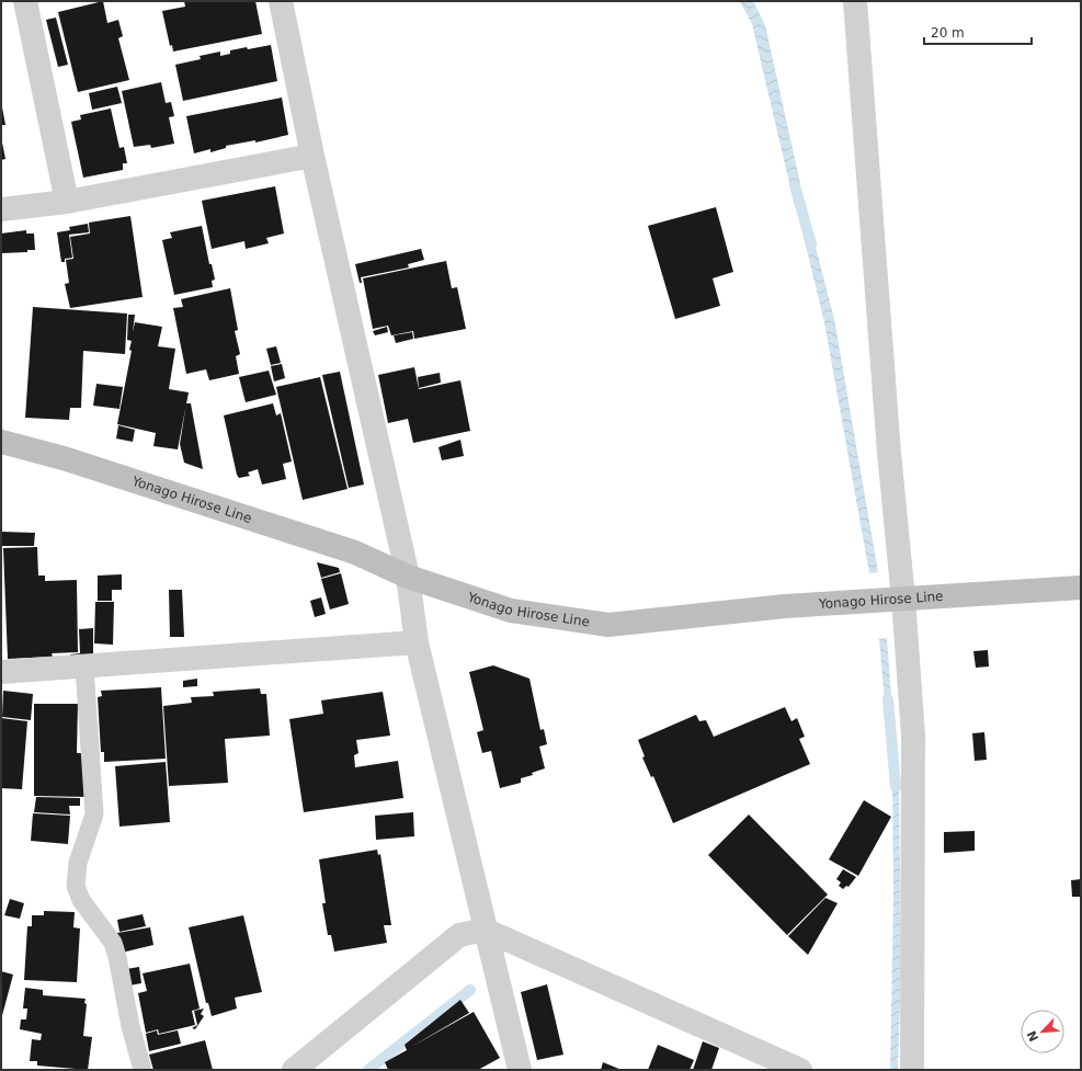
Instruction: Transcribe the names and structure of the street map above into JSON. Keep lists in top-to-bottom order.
{
  "streets": {
    "main road": ["Yonago Hirose Line"]
  },
  "scale_bar": "20 m",
  "north": "bottom left"
}
